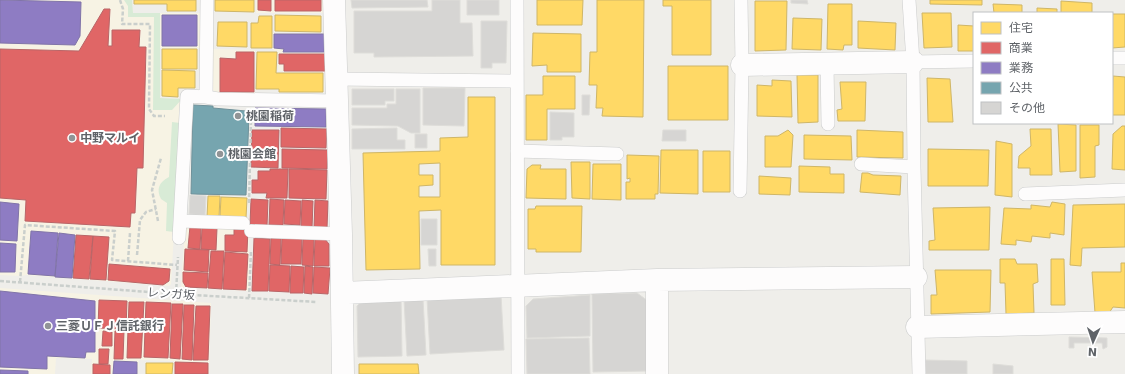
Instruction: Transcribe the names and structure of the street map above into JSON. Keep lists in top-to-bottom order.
{
  "streets": {
    "path": ["レンガ坂"]
  },
  "places": [
    "桃園稲荷",
    "中野マルイ",
    "桃園会館",
    "三菱ＵＦＪ信託銀行"
  ],
  "legend": [
    "住宅",
    "商業",
    "業務",
    "公共",
    "その他"
  ],
  "north": "bottom"
}
